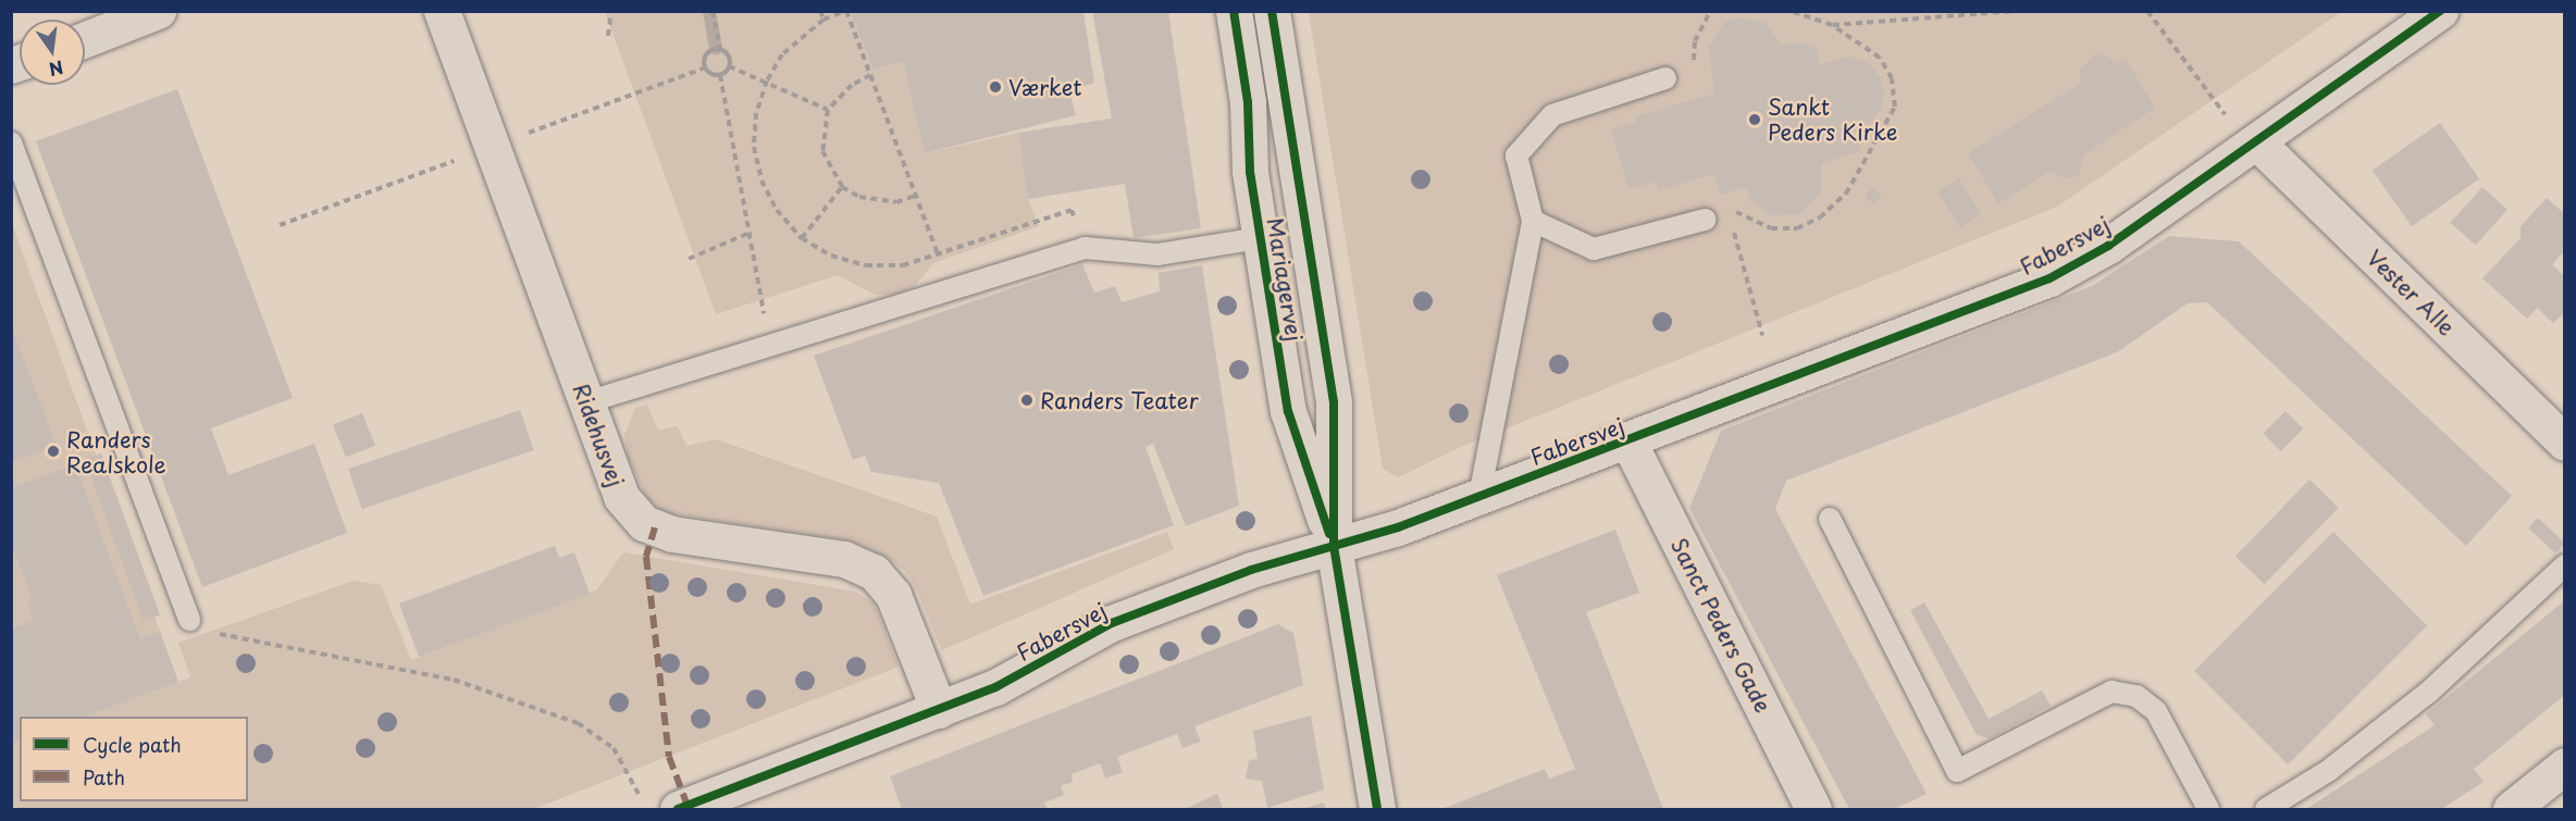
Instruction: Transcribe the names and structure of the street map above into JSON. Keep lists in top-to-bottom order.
{
  "streets": {
    "street": [
      "Fabersvej",
      "Mariagervej",
      "Vester Alle",
      "Ridehusvej",
      "Sanct Peders Gade"
    ]
  },
  "crossings": [
    ["Fabersvej", "Mariagervej"],
    ["Fabersvej", "Vester Alle"],
    ["Fabersvej", "Ridehusvej"],
    ["Fabersvej", "Sanct Peders Gade"]
  ],
  "places": [
    "Værket",
    "Sankt Peders Kirke",
    "Randers Teater",
    "Randers Realskole"
  ],
  "legend": ["Cycle path", "Path"],
  "north": "bottom"
}
